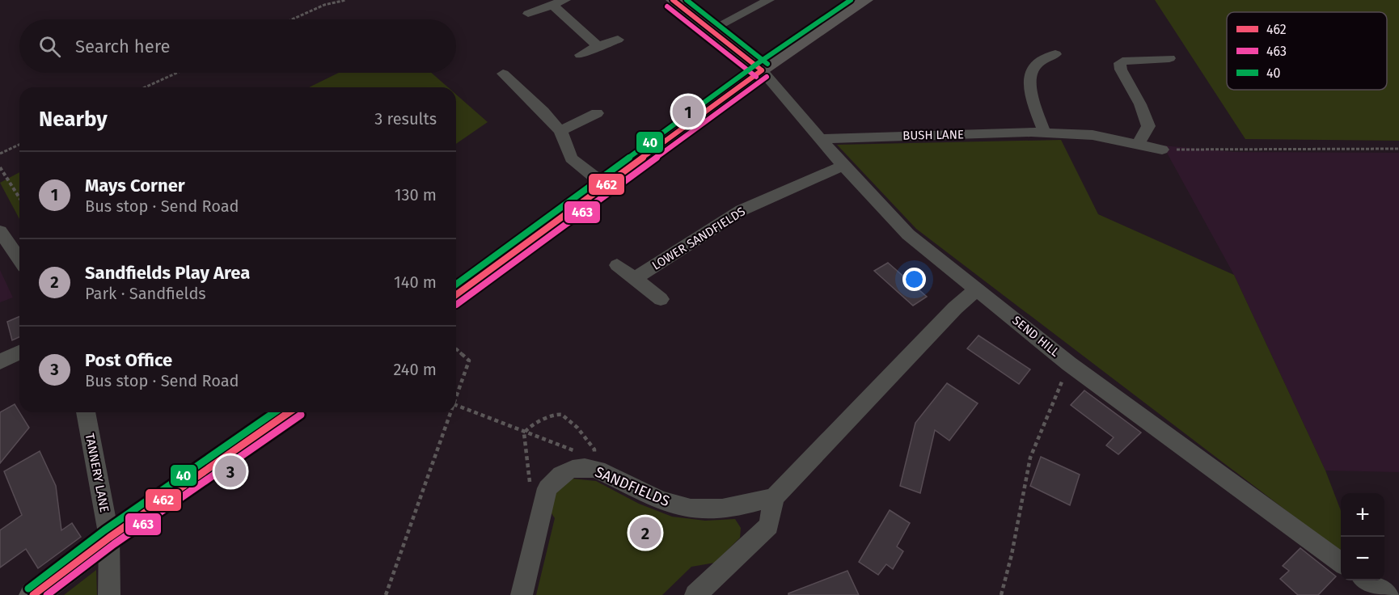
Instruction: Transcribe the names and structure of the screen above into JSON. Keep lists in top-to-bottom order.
{
  "streets": {
    "street": [
      "BUSH LANE",
      "LOWER SANDFIELDS",
      "SEND HILL",
      "TANNERY LANE",
      "SANDFIELDS"
    ]
  },
  "crossings": [
    ["BUSH LANE", "SEND HILL"],
    ["LOWER SANDFIELDS", "SEND HILL"]
  ],
  "lines": ["transit line 462", "transit line 40", "transit line 463"],
  "legend": ["462", "463", "40"],
  "page": {
    "search": "Search here",
    "heading": ["Nearby", "3 results"],
    "pins": ["1", "3", "2"],
    "list": [
      {
        "mark": "1",
        "name": "Mays Corner",
        "note": "Bus stop · Send Road",
        "value": "130 m"
      },
      {
        "mark": "2",
        "name": "Sandfields Play Area",
        "note": "Park · Sandfields",
        "value": "140 m"
      },
      {
        "mark": "3",
        "name": "Post Office",
        "note": "Bus stop · Send Road",
        "value": "240 m"
      }
    ],
    "map_buttons": ["+", "−"]
  }
}
